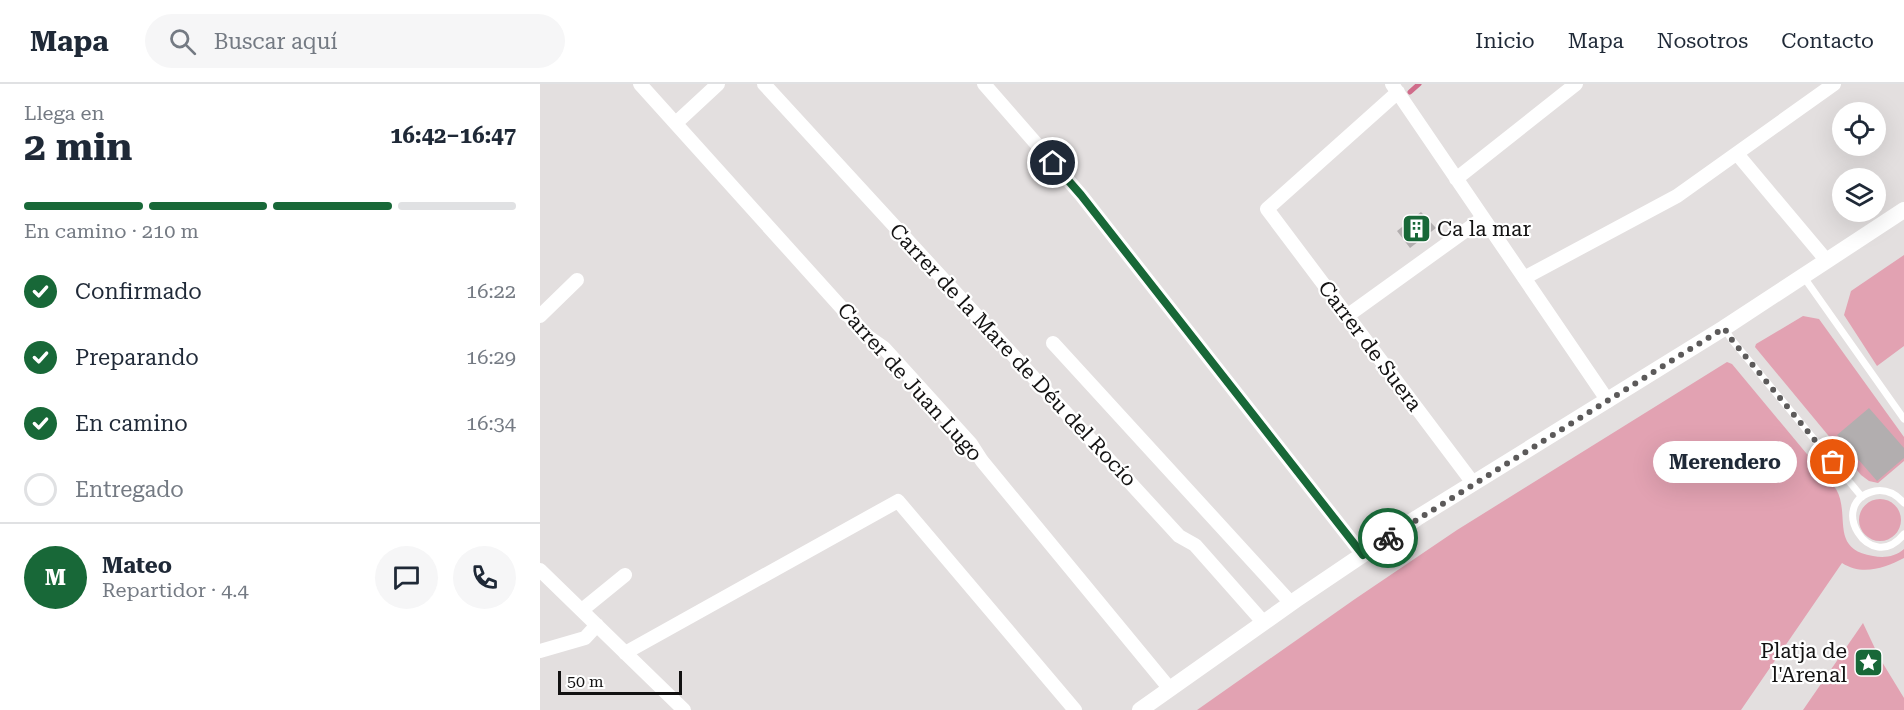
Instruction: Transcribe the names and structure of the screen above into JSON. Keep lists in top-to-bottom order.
{
  "streets": {
    "street": ["Carrer de Suera", "Carrer de la Mare de Déu del Rocío", "Carrer de Juan Lugo"]
  },
  "places": {
    "building": ["Ca la mar"],
    "other": ["Merendero"],
    "place": ["Platja de l'Arenal"]
  },
  "scale_bar": "50 m",
  "page": {
    "header": "Mapa",
    "search": "Buscar aquí",
    "nav": [
      "Inicio",
      "Mapa",
      "Nosotros",
      "Contacto"
    ],
    "heading": ["2 min", "Llega en", "16:42–16:47"],
    "panel": ["Mateo", "Repartidor · 4.4"],
    "bar": "En camino · 210 m",
    "list": [
      ["Confirmado", "16:22"],
      ["Preparando", "16:29"],
      ["En camino", "16:34"],
      "Entregado"
    ],
    "bubble": "Merendero",
    "round": "M",
    "scale": "50 m"
  }
}
